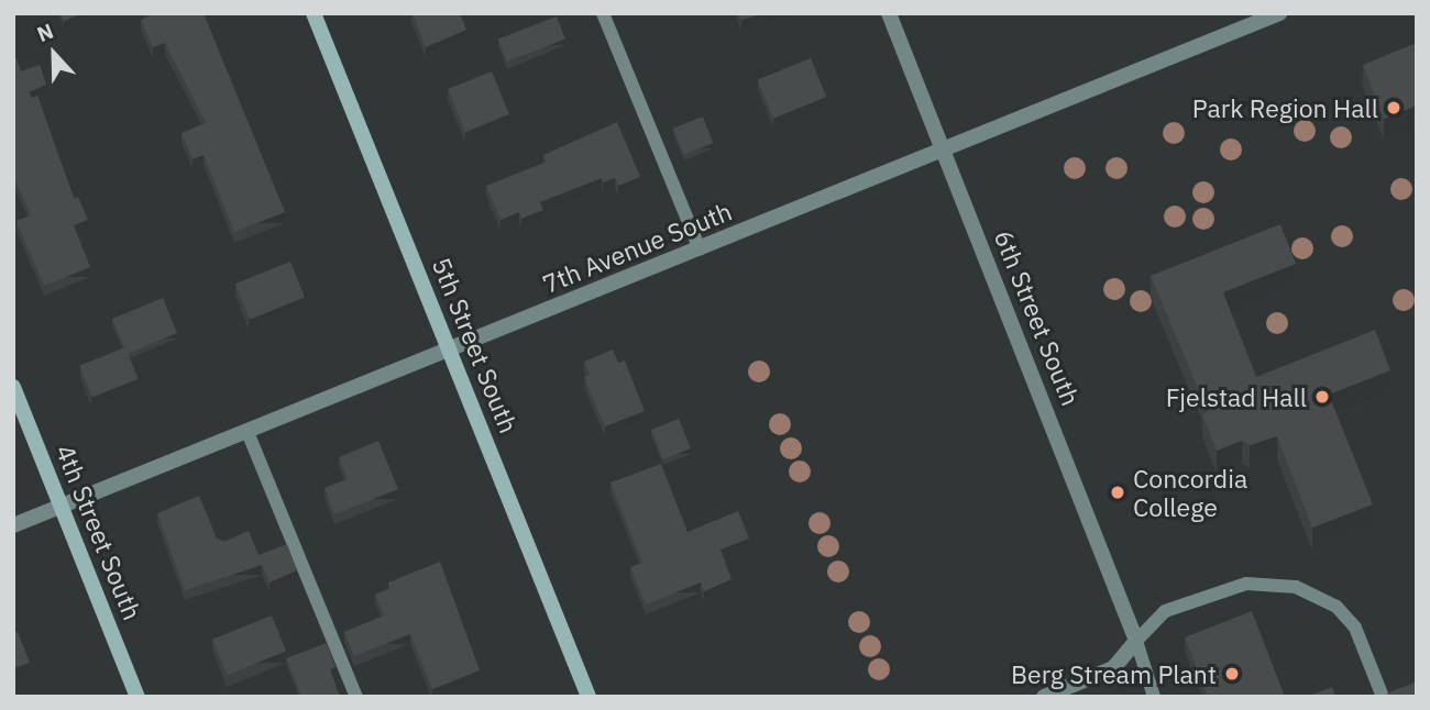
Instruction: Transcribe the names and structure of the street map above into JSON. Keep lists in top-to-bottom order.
{
  "streets": {
    "street": [
      "7th Avenue South",
      "6th Street South",
      "5th Street South",
      "4th Street South"
    ]
  },
  "crossings": [
    ["7th Avenue South", "6th Street South"],
    ["7th Avenue South", "5th Street South"],
    ["7th Avenue South", "4th Street South"]
  ],
  "places": [
    "Park Region Hall",
    "Fjelstad Hall",
    "Concordia College",
    "Berg Stream Plant"
  ],
  "north": "top"
}
